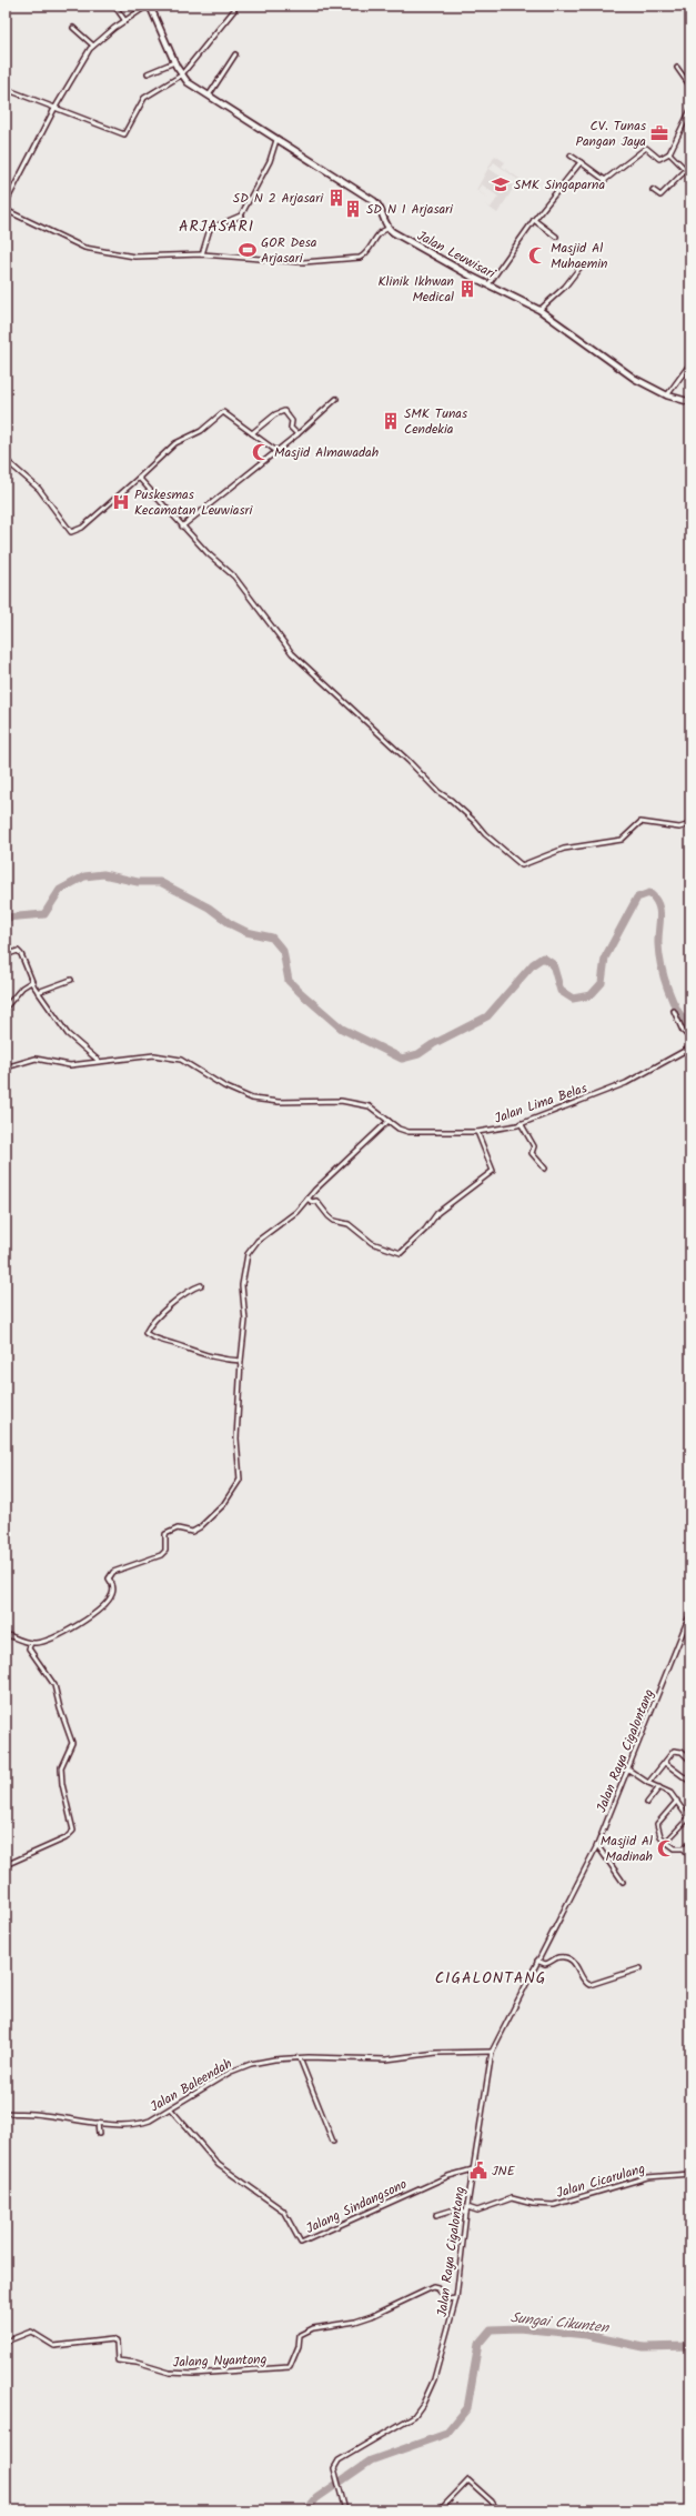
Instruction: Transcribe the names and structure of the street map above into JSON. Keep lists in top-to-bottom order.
{
  "streets": {
    "main road": ["Jalan Leuwisari"],
    "street": [
      "Jalan Lima Belas",
      "Jalan Raya Cigalontang",
      "Jalan Baleendah",
      "Jalan Cicarulang",
      "Jalang Sindangsono",
      "Jalang Nyantong"
    ]
  },
  "crossings": [
    ["Jalan Raya Cigalontang", "Jalan Baleendah"],
    ["Jalan Raya Cigalontang", "Jalan Cicarulang"],
    ["Jalan Raya Cigalontang", "Jalang Sindangsono"],
    ["Jalan Raya Cigalontang", "Jalang Nyantong"],
    ["Jalan Baleendah", "Jalang Sindangsono"]
  ],
  "districts": ["ARJASARI", "CIGALONTANG"],
  "water": ["Sungai Cikunten"],
  "places": {
    "office": ["CV. Tunas Pangan Jaya"],
    "school or university": ["SMK Singaparna"],
    "building": [
      "SD N 2 Arjasari",
      "SD N 1 Arjasari",
      "Klinik Ikhwan Medical",
      "SMK Tunas Cendekia"
    ],
    "sports": ["GOR Desa Arjasari"],
    "mosque": ["Masjid Al Muhaemin", "Masjid Almawadah", "Masjid Al Madinah"],
    "hospital": ["Puskesmas Kecamatan Leuwiasri"],
    "public building": ["JNE"]
  }
}
